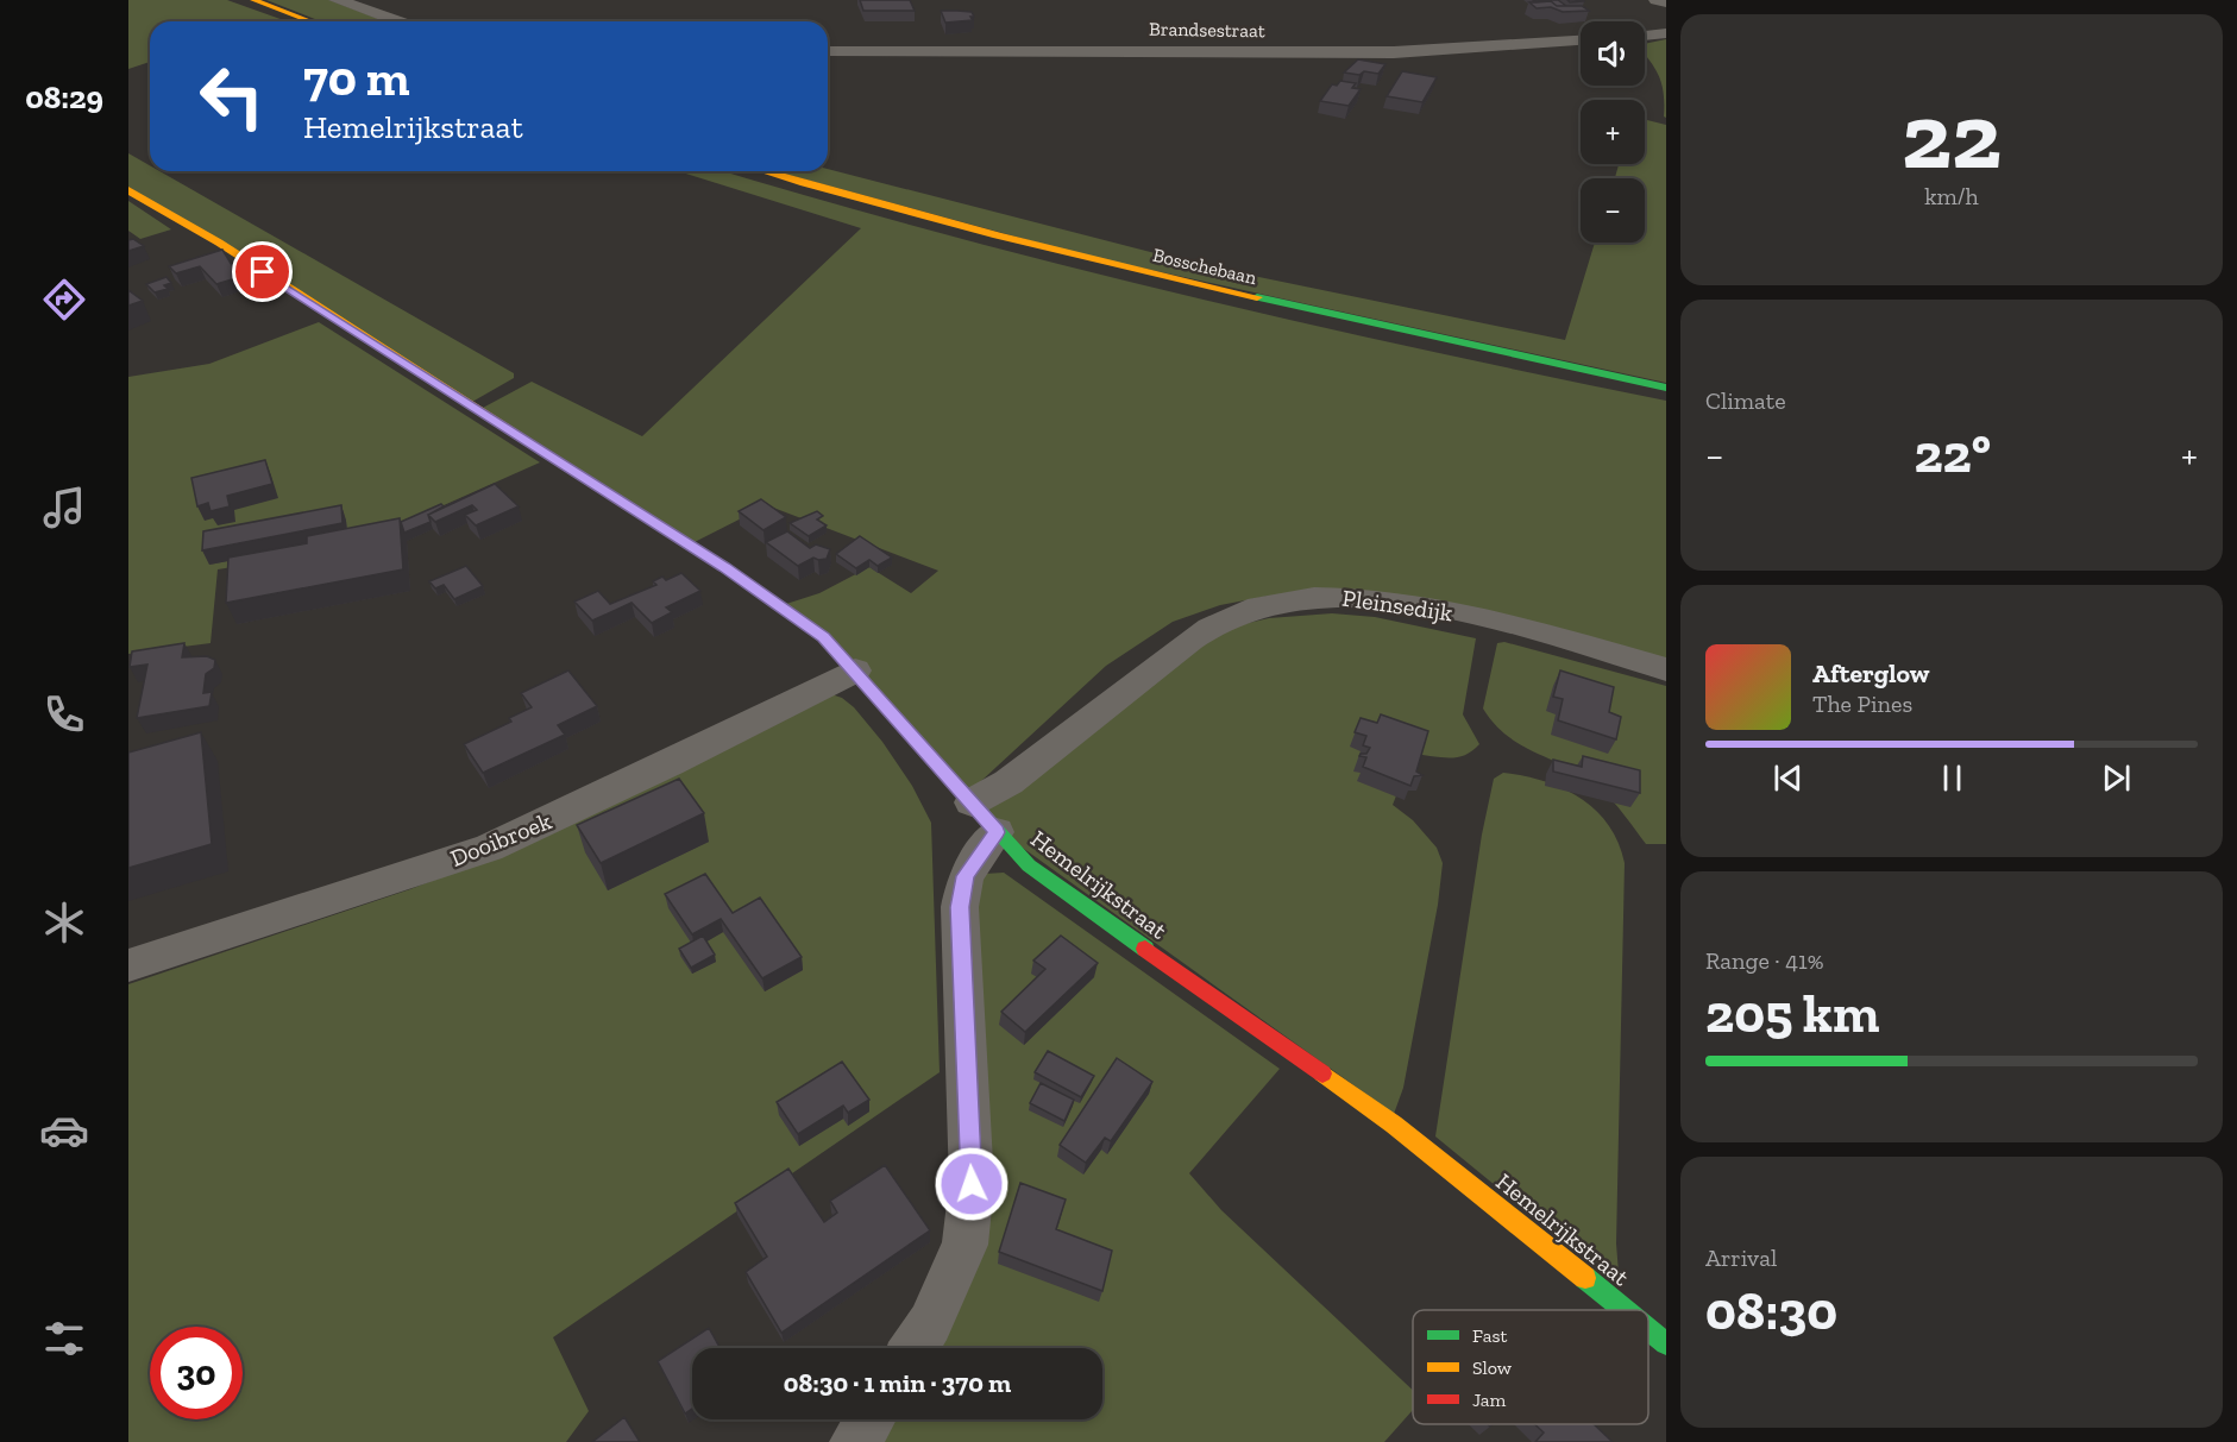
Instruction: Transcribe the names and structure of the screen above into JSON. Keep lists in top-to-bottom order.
{
  "streets": {
    "street": [
      "Brandsestraat",
      "Bosschebaan",
      "Pleinsedijk",
      "Dooibroek",
      "Hemelrijkstraat"
    ]
  },
  "crossings": [
    ["Pleinsedijk", "Hemelrijkstraat"],
    ["Dooibroek", "Hemelrijkstraat"]
  ],
  "legend": ["Fast", "Slow", "Jam"],
  "page": {
    "tabs": "08:29",
    "tile": [
      ["22", "km/h"],
      "Climate",
      ["Range · 41%", "205 km"],
      ["Arrival", "08:30"]
    ],
    "map_buttons": ["+", "−"],
    "turn": ["70 m", "Hemelrijkstraat"],
    "heat": ["−", "22°", "+"],
    "song": ["Afterglow", "The Pines"],
    "limit": "30",
    "trip": "08:30 · 1 min · 370 m"
  }
}
